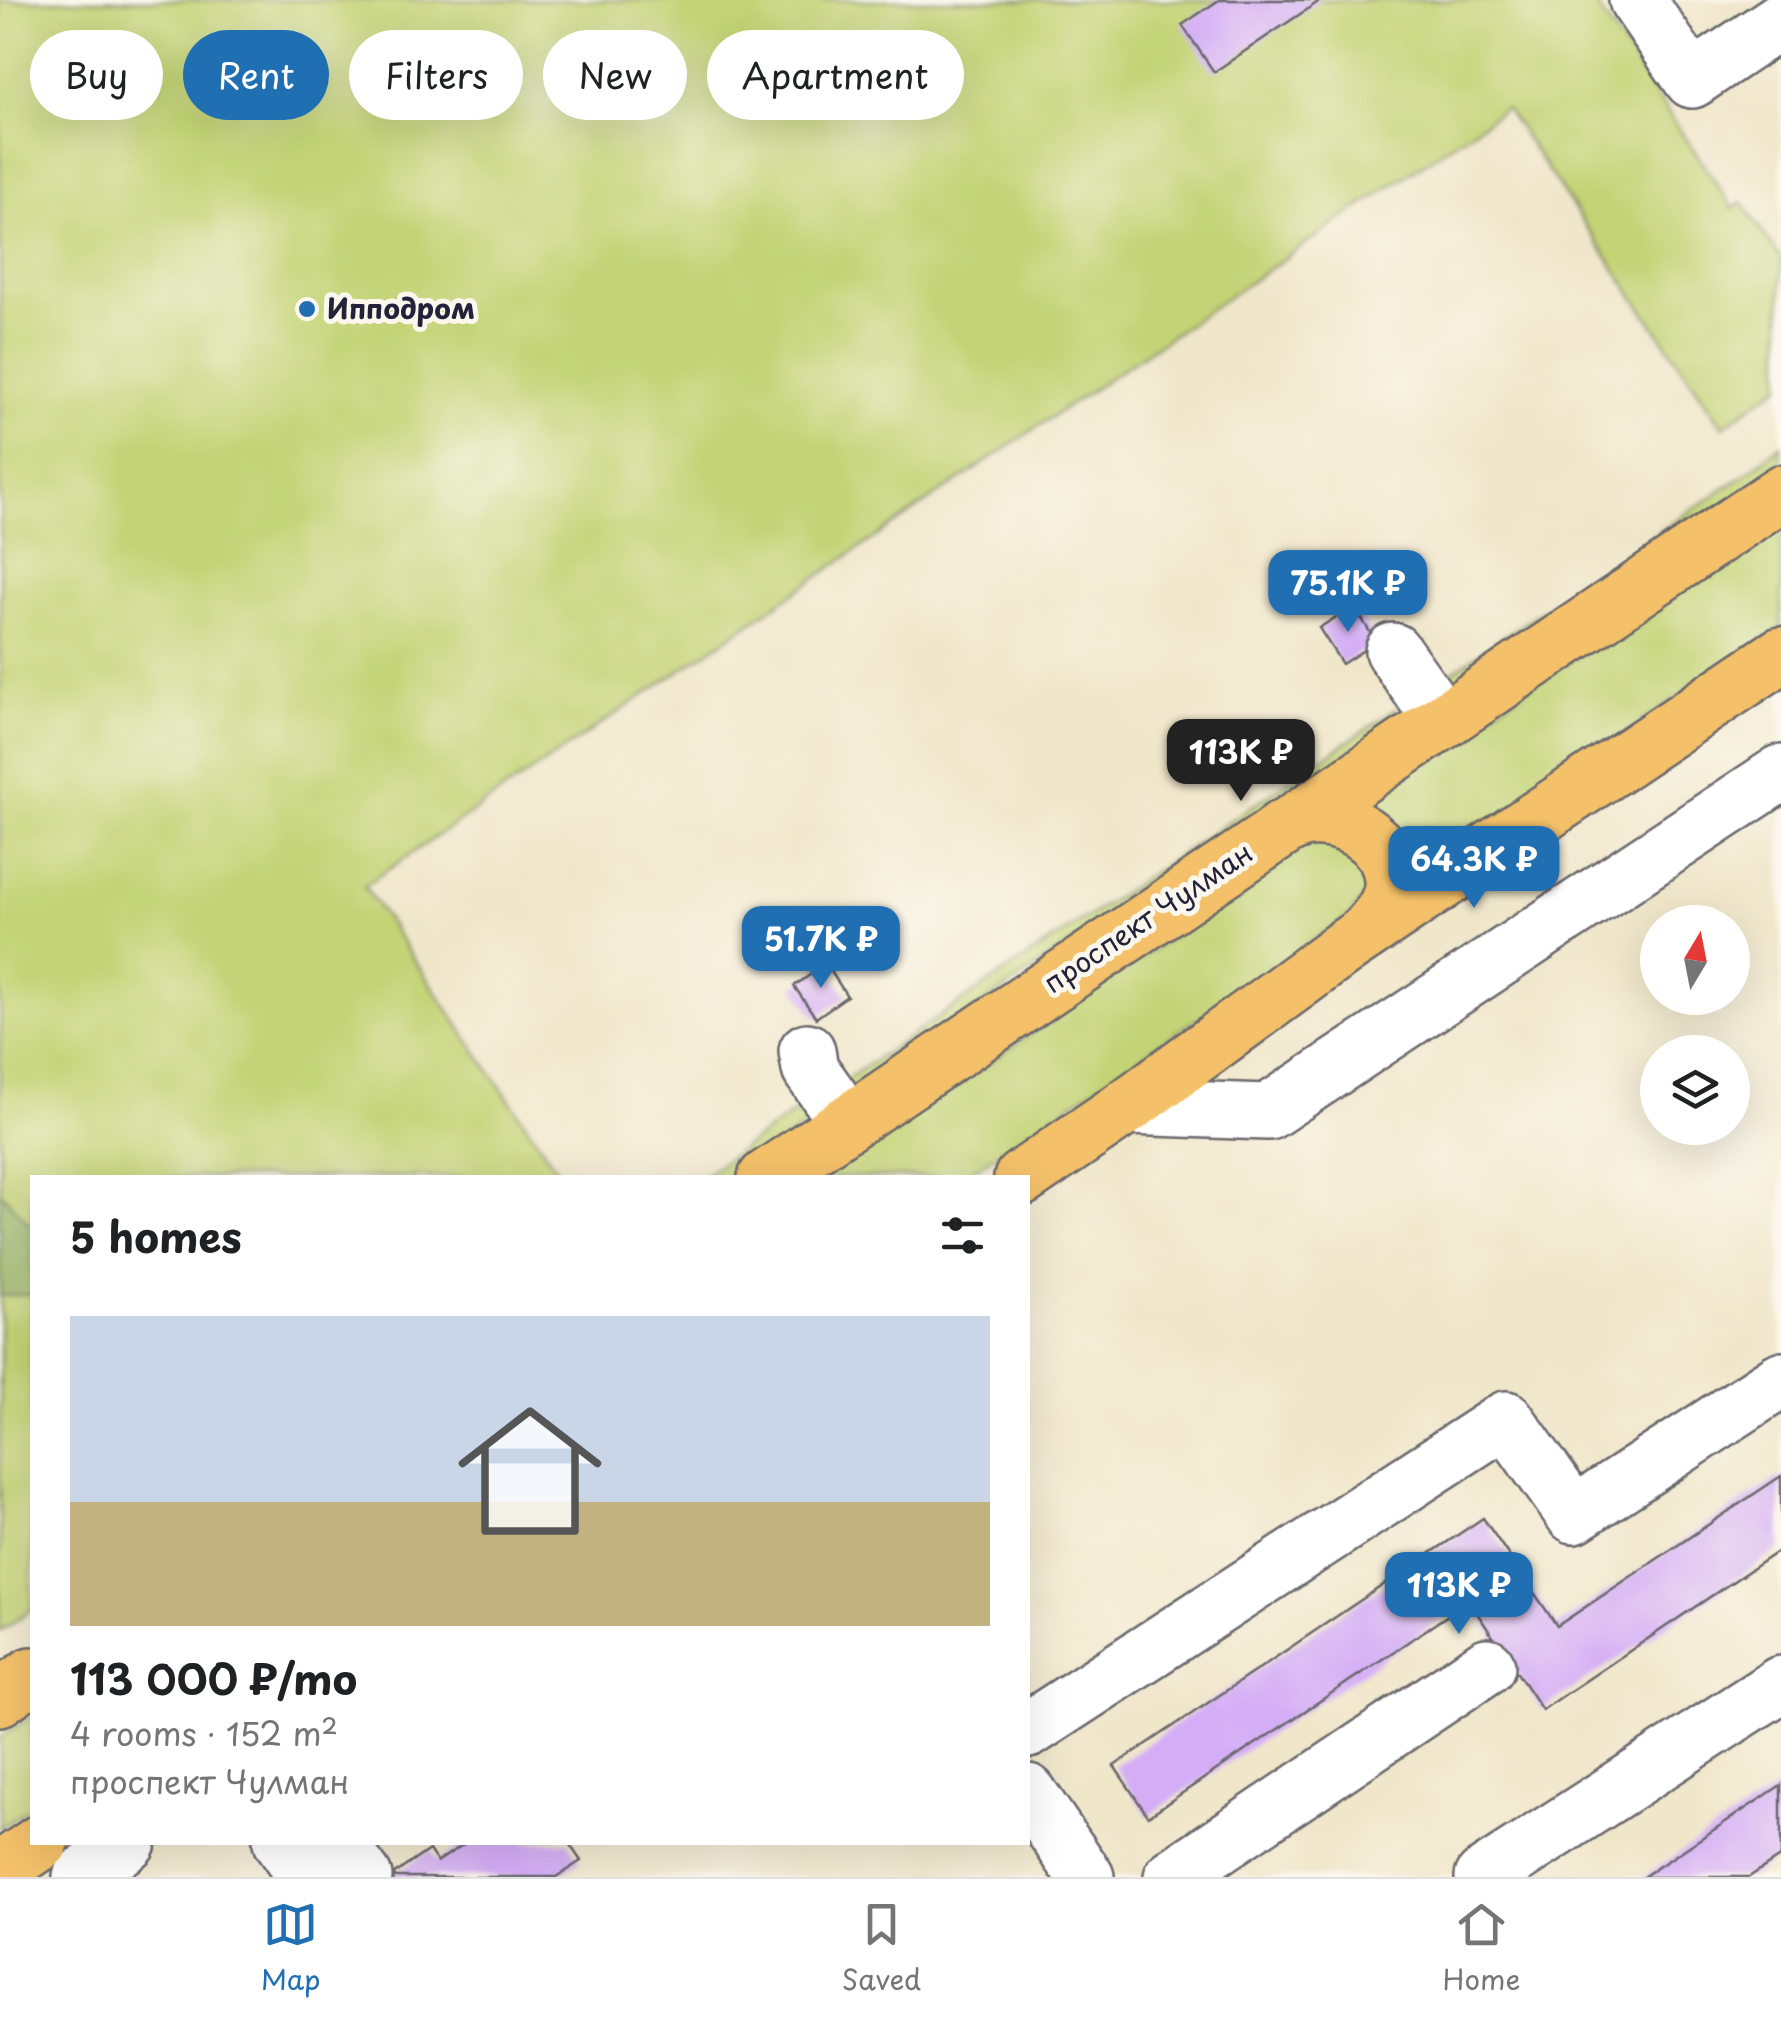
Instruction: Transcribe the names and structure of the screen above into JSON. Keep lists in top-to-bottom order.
{
  "streets": {
    "main road": ["проспект Чулман"]
  },
  "places": ["Ипподром"],
  "north": "top",
  "page": {
    "chip": [
      "Buy",
      "Rent",
      "Filters",
      "New",
      "Apartment"
    ],
    "price": [
      "75.1K ₽",
      "113K ₽",
      "64.3K ₽",
      "51.7K ₽",
      "113K ₽"
    ],
    "heading": "5 homes",
    "list": [
      {
        "name": "113 000 ₽/mo",
        "note": "4 rooms · 152 m² · проспект Чулман"
      }
    ],
    "tabs": ["Map", "Saved", "Home"]
  }
}
